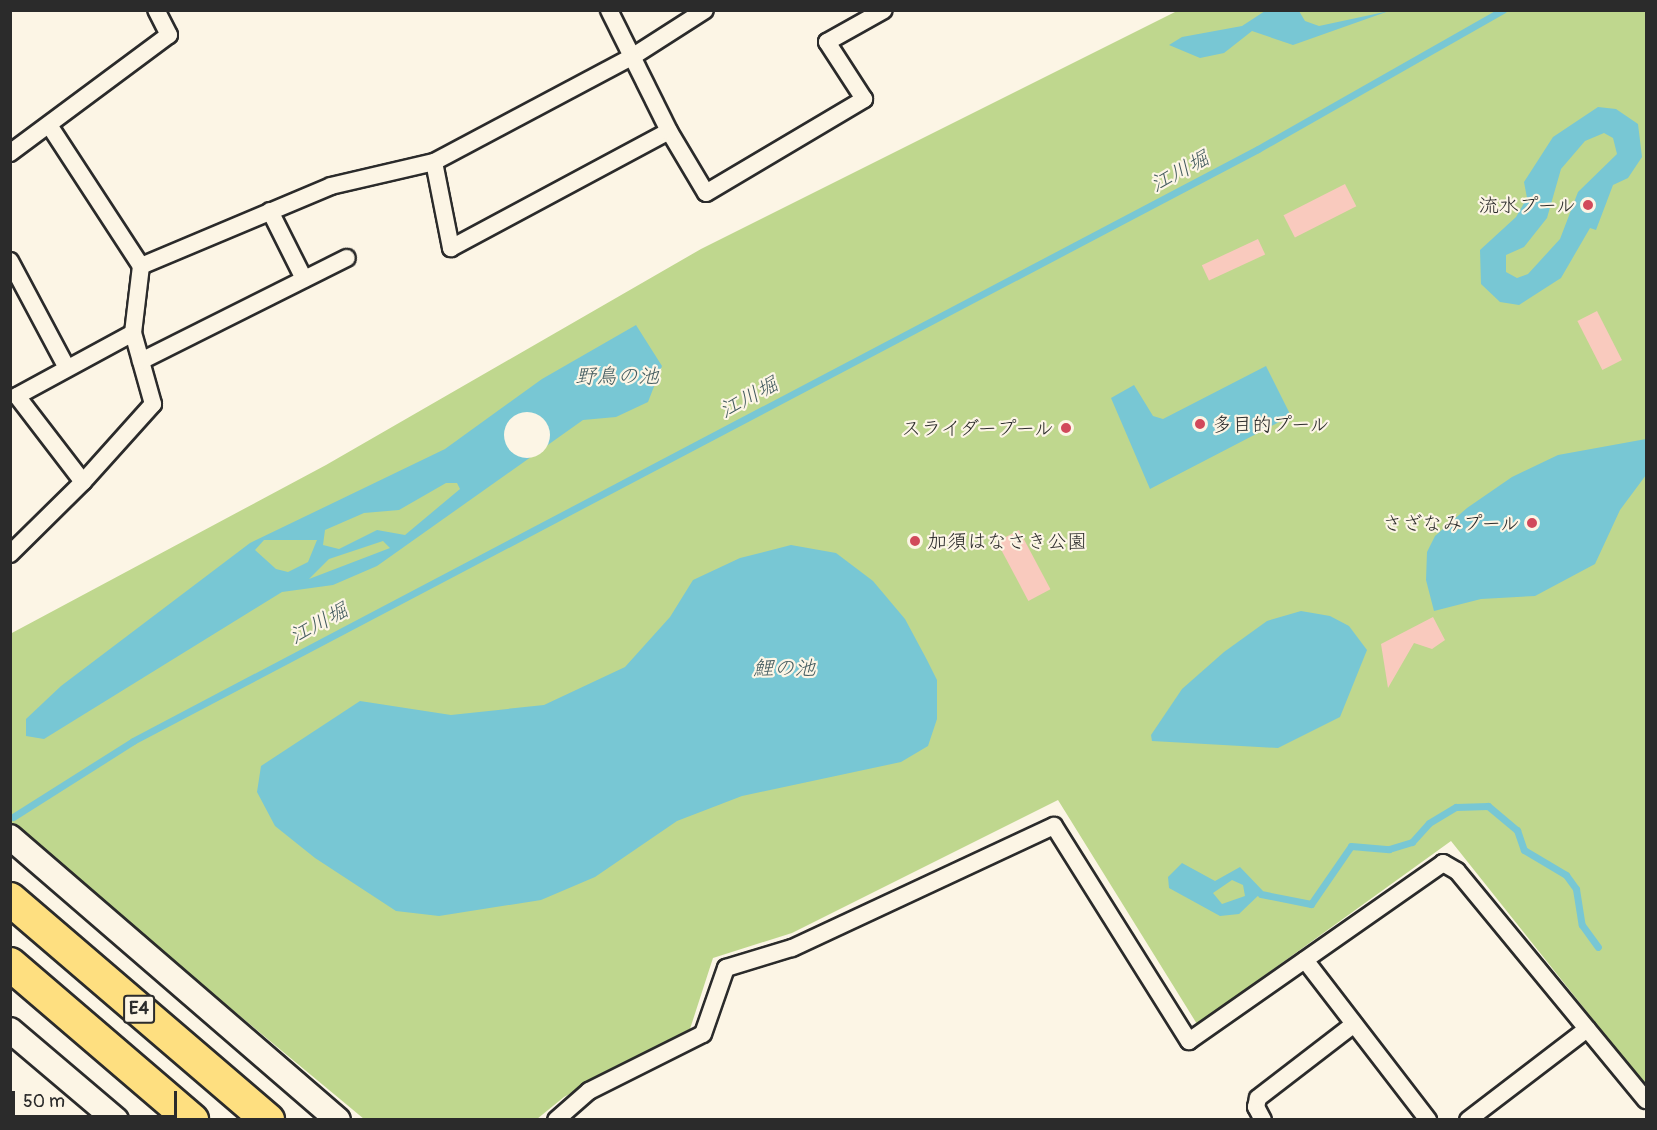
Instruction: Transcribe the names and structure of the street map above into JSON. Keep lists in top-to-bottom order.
{
  "streets": {
    "highway": ["E4"]
  },
  "water": ["江川堀", "野鳥の池", "鯉の池"],
  "places": [
    "流水プール",
    "多目的プール",
    "スライダープール",
    "さざなみプール",
    "加須はなさき公園"
  ],
  "scale_bar": "50 m"
}
